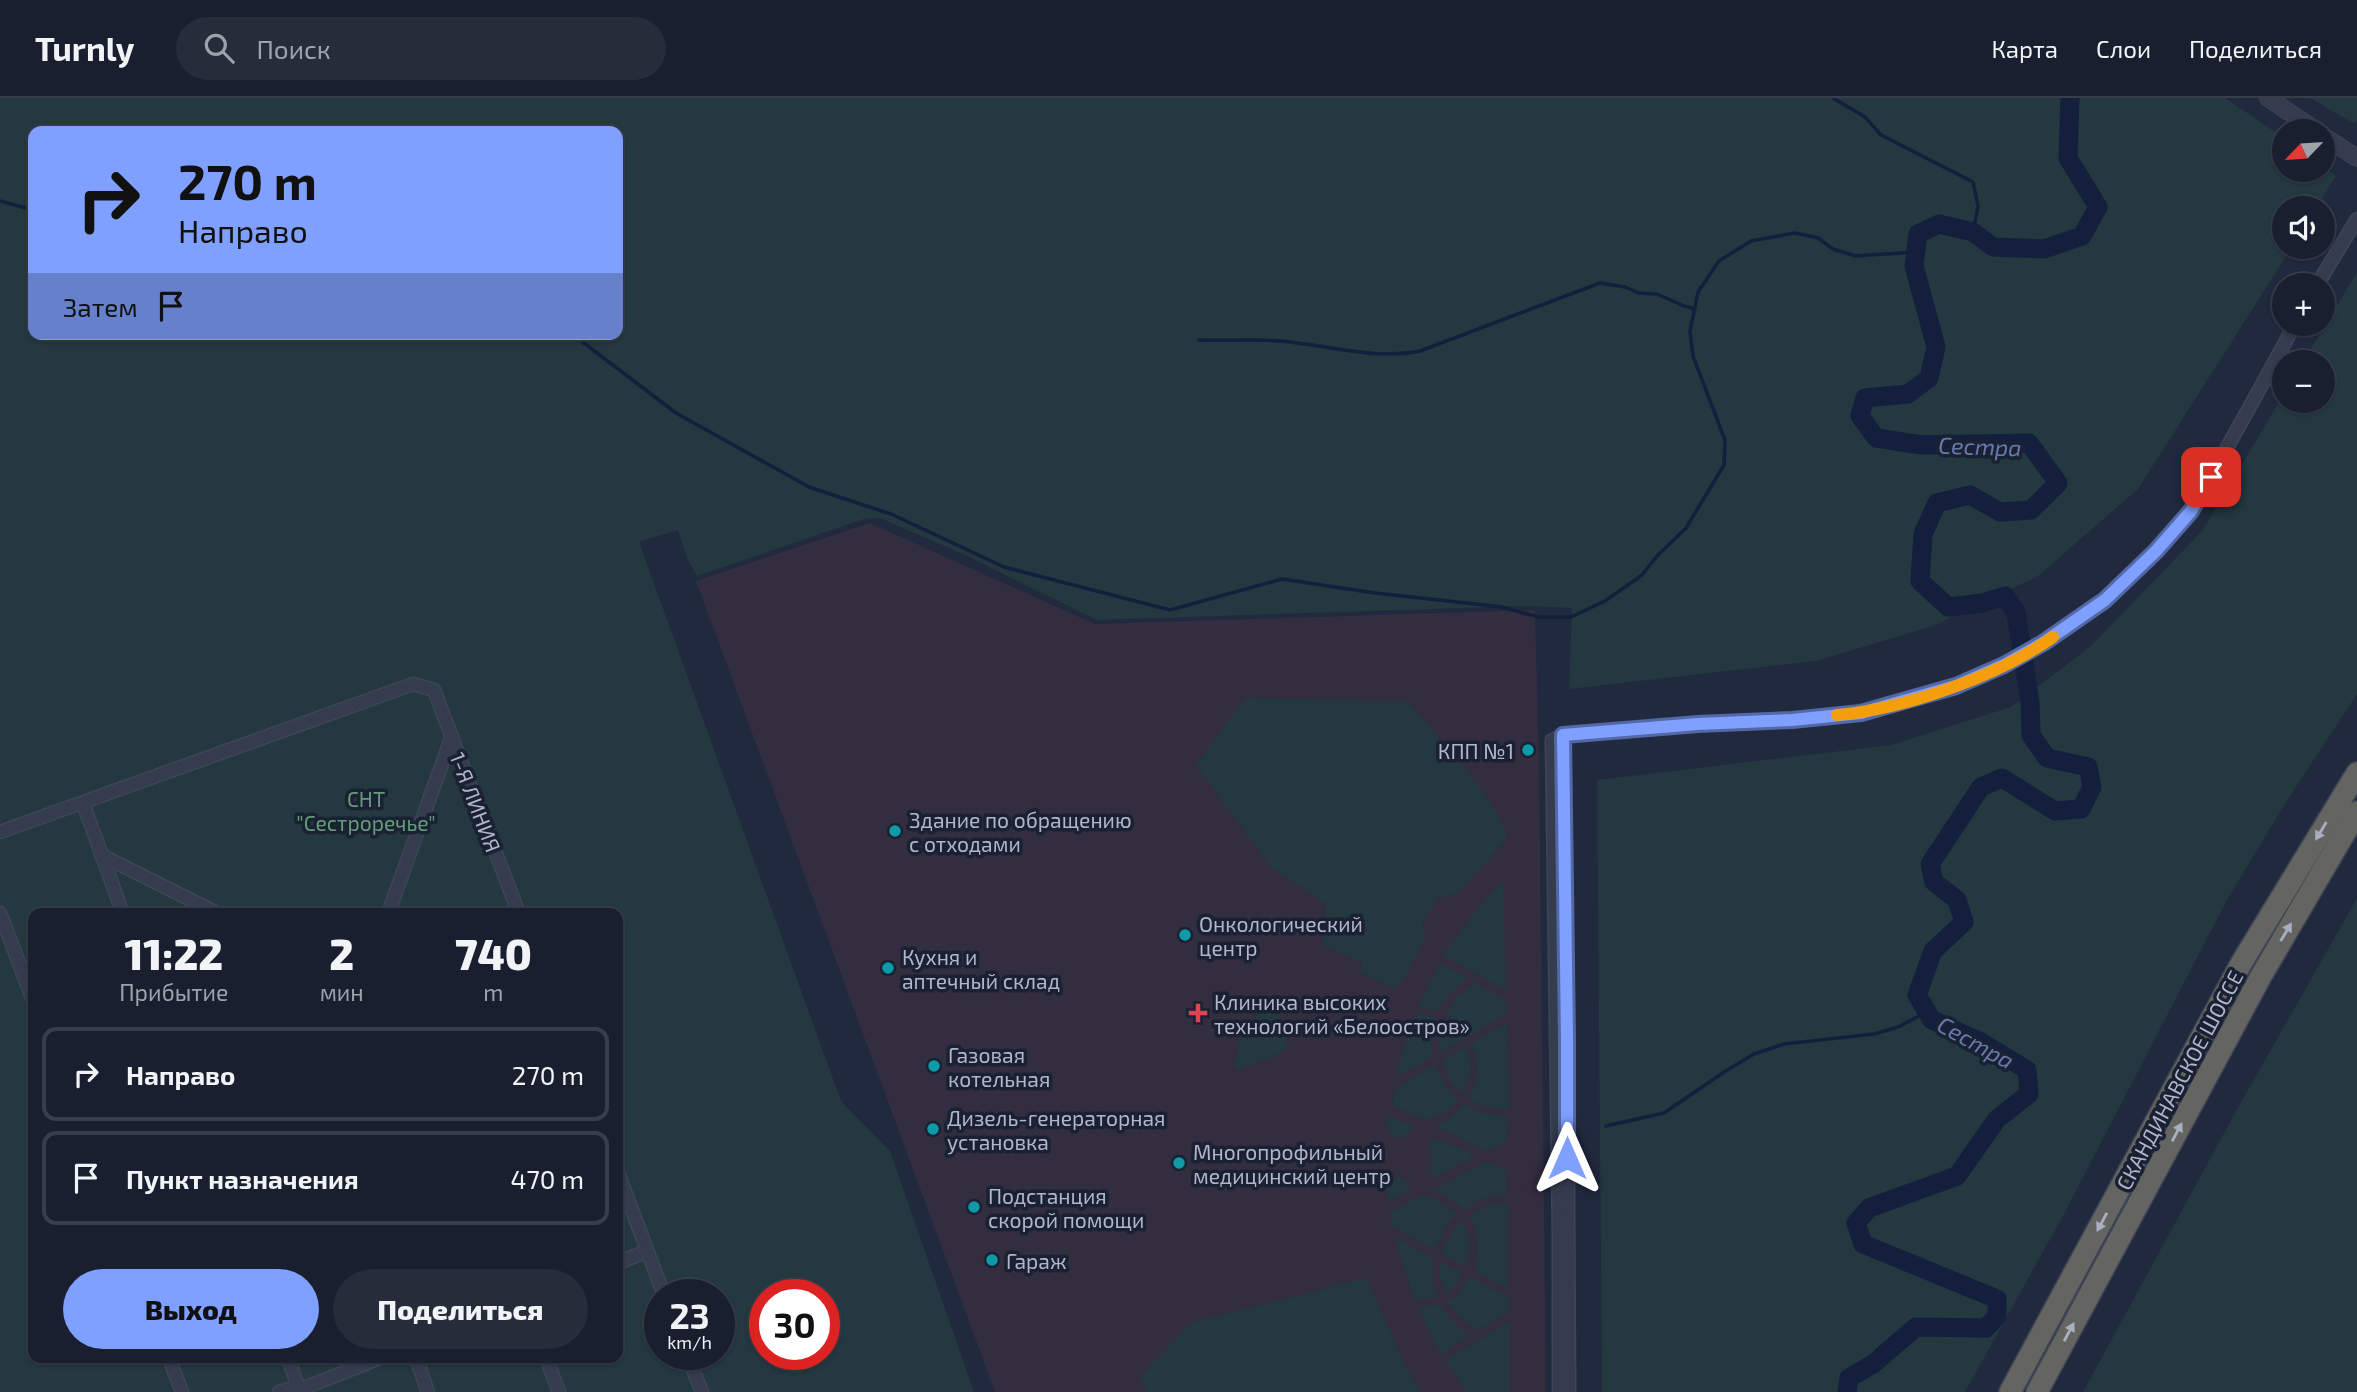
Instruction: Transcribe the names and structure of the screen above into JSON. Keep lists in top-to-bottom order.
{
  "streets": {
    "highway": ["СКАНДИНАВСКОЕ ШОССЕ"],
    "street": ["1-Я ЛИНИЯ"]
  },
  "water": ["Сестра"],
  "parks": ["СНТ \"Сестроречье\""],
  "places": {
    "other": [
      "КПП №1",
      "Здание по обращению с отходами",
      "Онкологический центр",
      "Кухня и аптечный склад",
      "Газовая котельная",
      "Дизель-генераторная установка",
      "Многопрофильный медицинский центр",
      "Подстанция скорой помощи",
      "Гараж"
    ],
    "health": ["Клиника высоких технологий «Белоостров»"]
  },
  "north": "bottom left",
  "page": {
    "header": "Turnly",
    "search": "Поиск",
    "nav": ["Карта", "Слои", "Поделиться"],
    "map_buttons": ["+", "−"],
    "turn": ["270 m", "Направо"],
    "then": "Затем",
    "eta": [
      "11:22",
      "Прибытие",
      "2",
      "мин",
      "740",
      "m"
    ],
    "list": [
      {
        "name": "Направо",
        "value": "270 m"
      },
      {
        "name": "Пункт назначения",
        "value": "470 m"
      }
    ],
    "buttons": ["Выход", "Поделиться"],
    "speed": "23 km/h",
    "limit": "30"
  }
}
